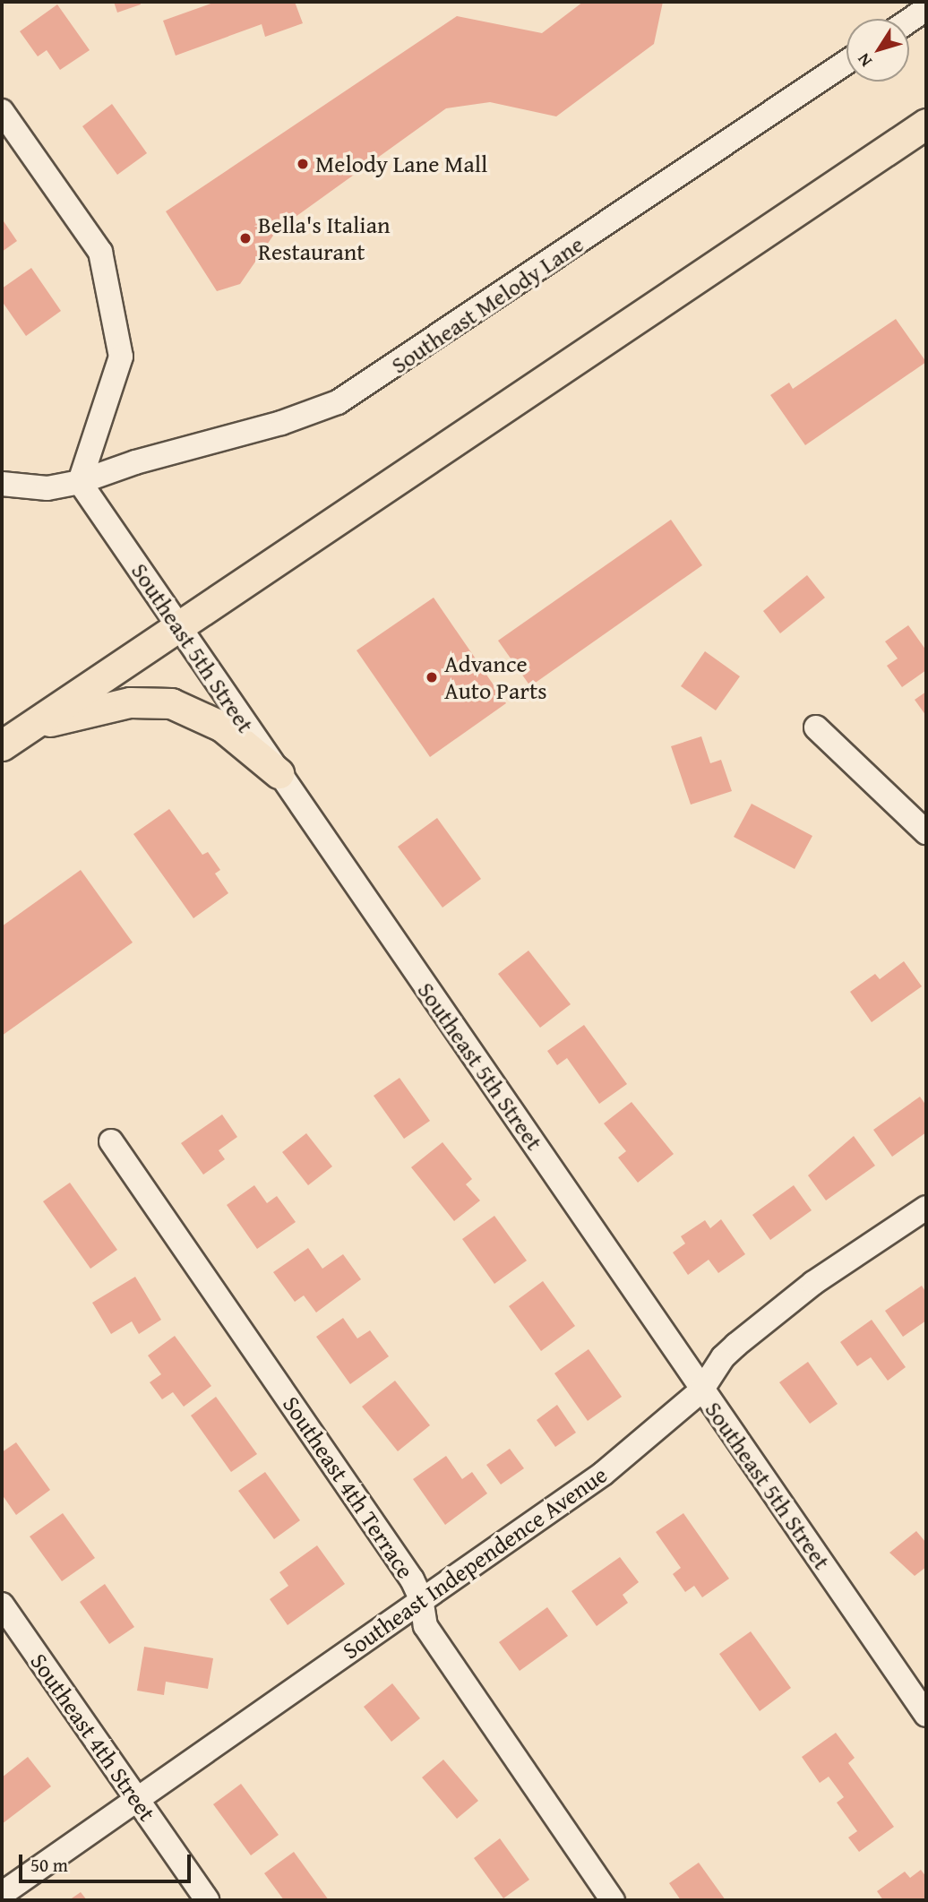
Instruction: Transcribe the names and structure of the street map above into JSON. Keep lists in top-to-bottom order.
{
  "streets": {
    "street": [
      "Southeast Melody Lane",
      "Southeast 5th Street",
      "Southeast 4th Terrace",
      "Southeast Independence Avenue",
      "Southeast 4th Street"
    ]
  },
  "crossings": [
    ["Southeast Melody Lane", "Southeast 5th Street"],
    ["Southeast 5th Street", "Southeast Independence Avenue"],
    ["Southeast 4th Terrace", "Southeast Independence Avenue"],
    ["Southeast Independence Avenue", "Southeast 4th Street"]
  ],
  "places": ["Melody Lane Mall", "Bella's Italian Restaurant", "Advance Auto Parts"],
  "scale_bar": "50 m",
  "north": "bottom left"
}
